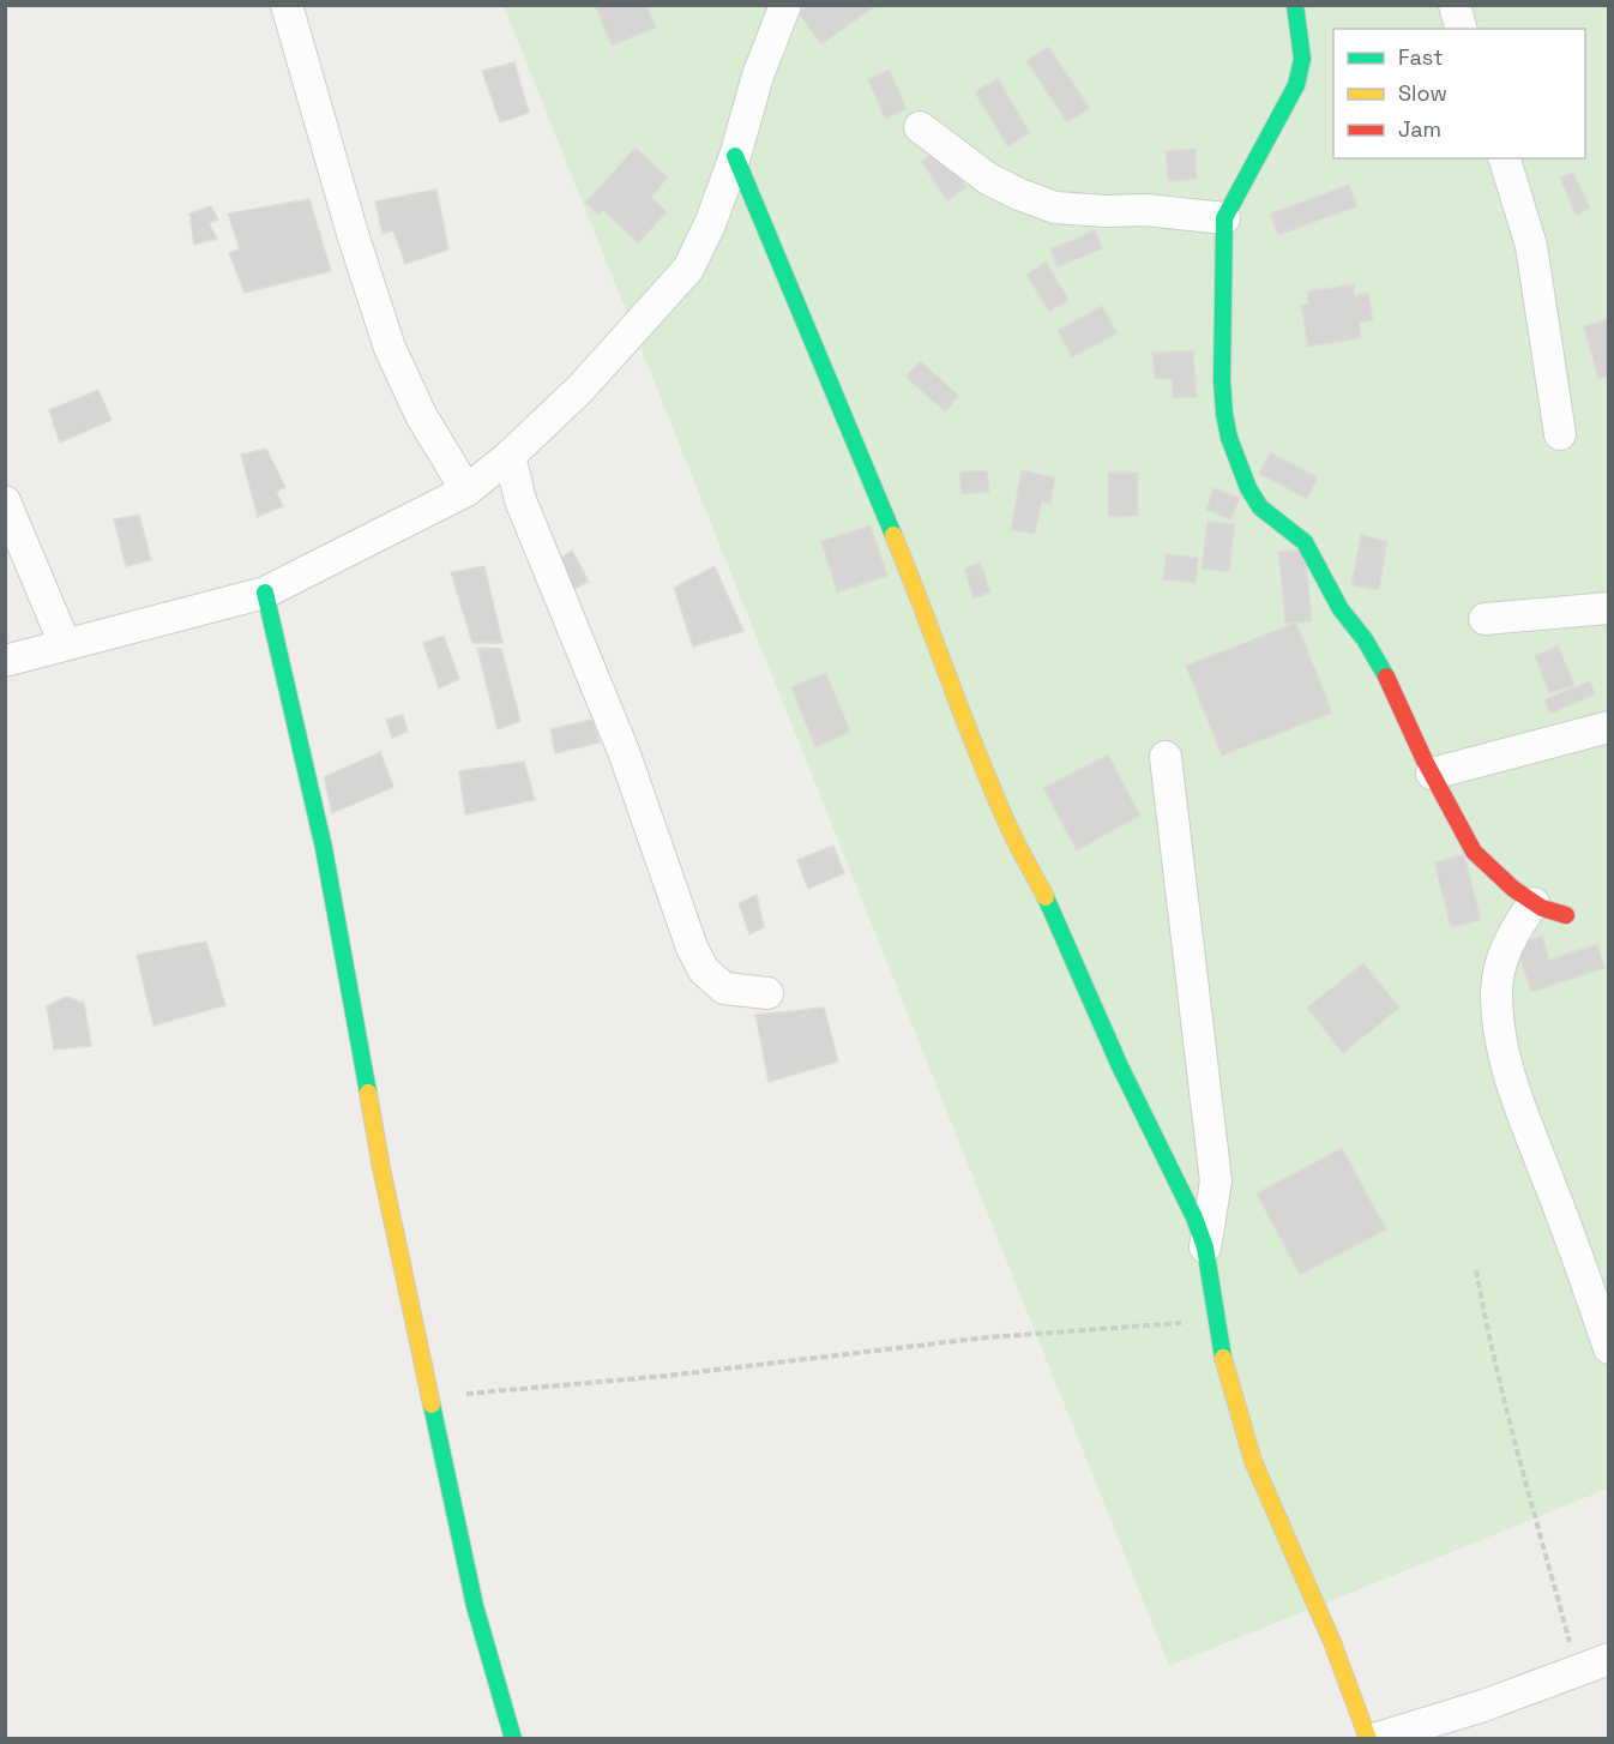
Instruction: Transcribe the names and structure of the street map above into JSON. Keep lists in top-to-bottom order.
{
  "legend": ["Fast", "Slow", "Jam"]
}
